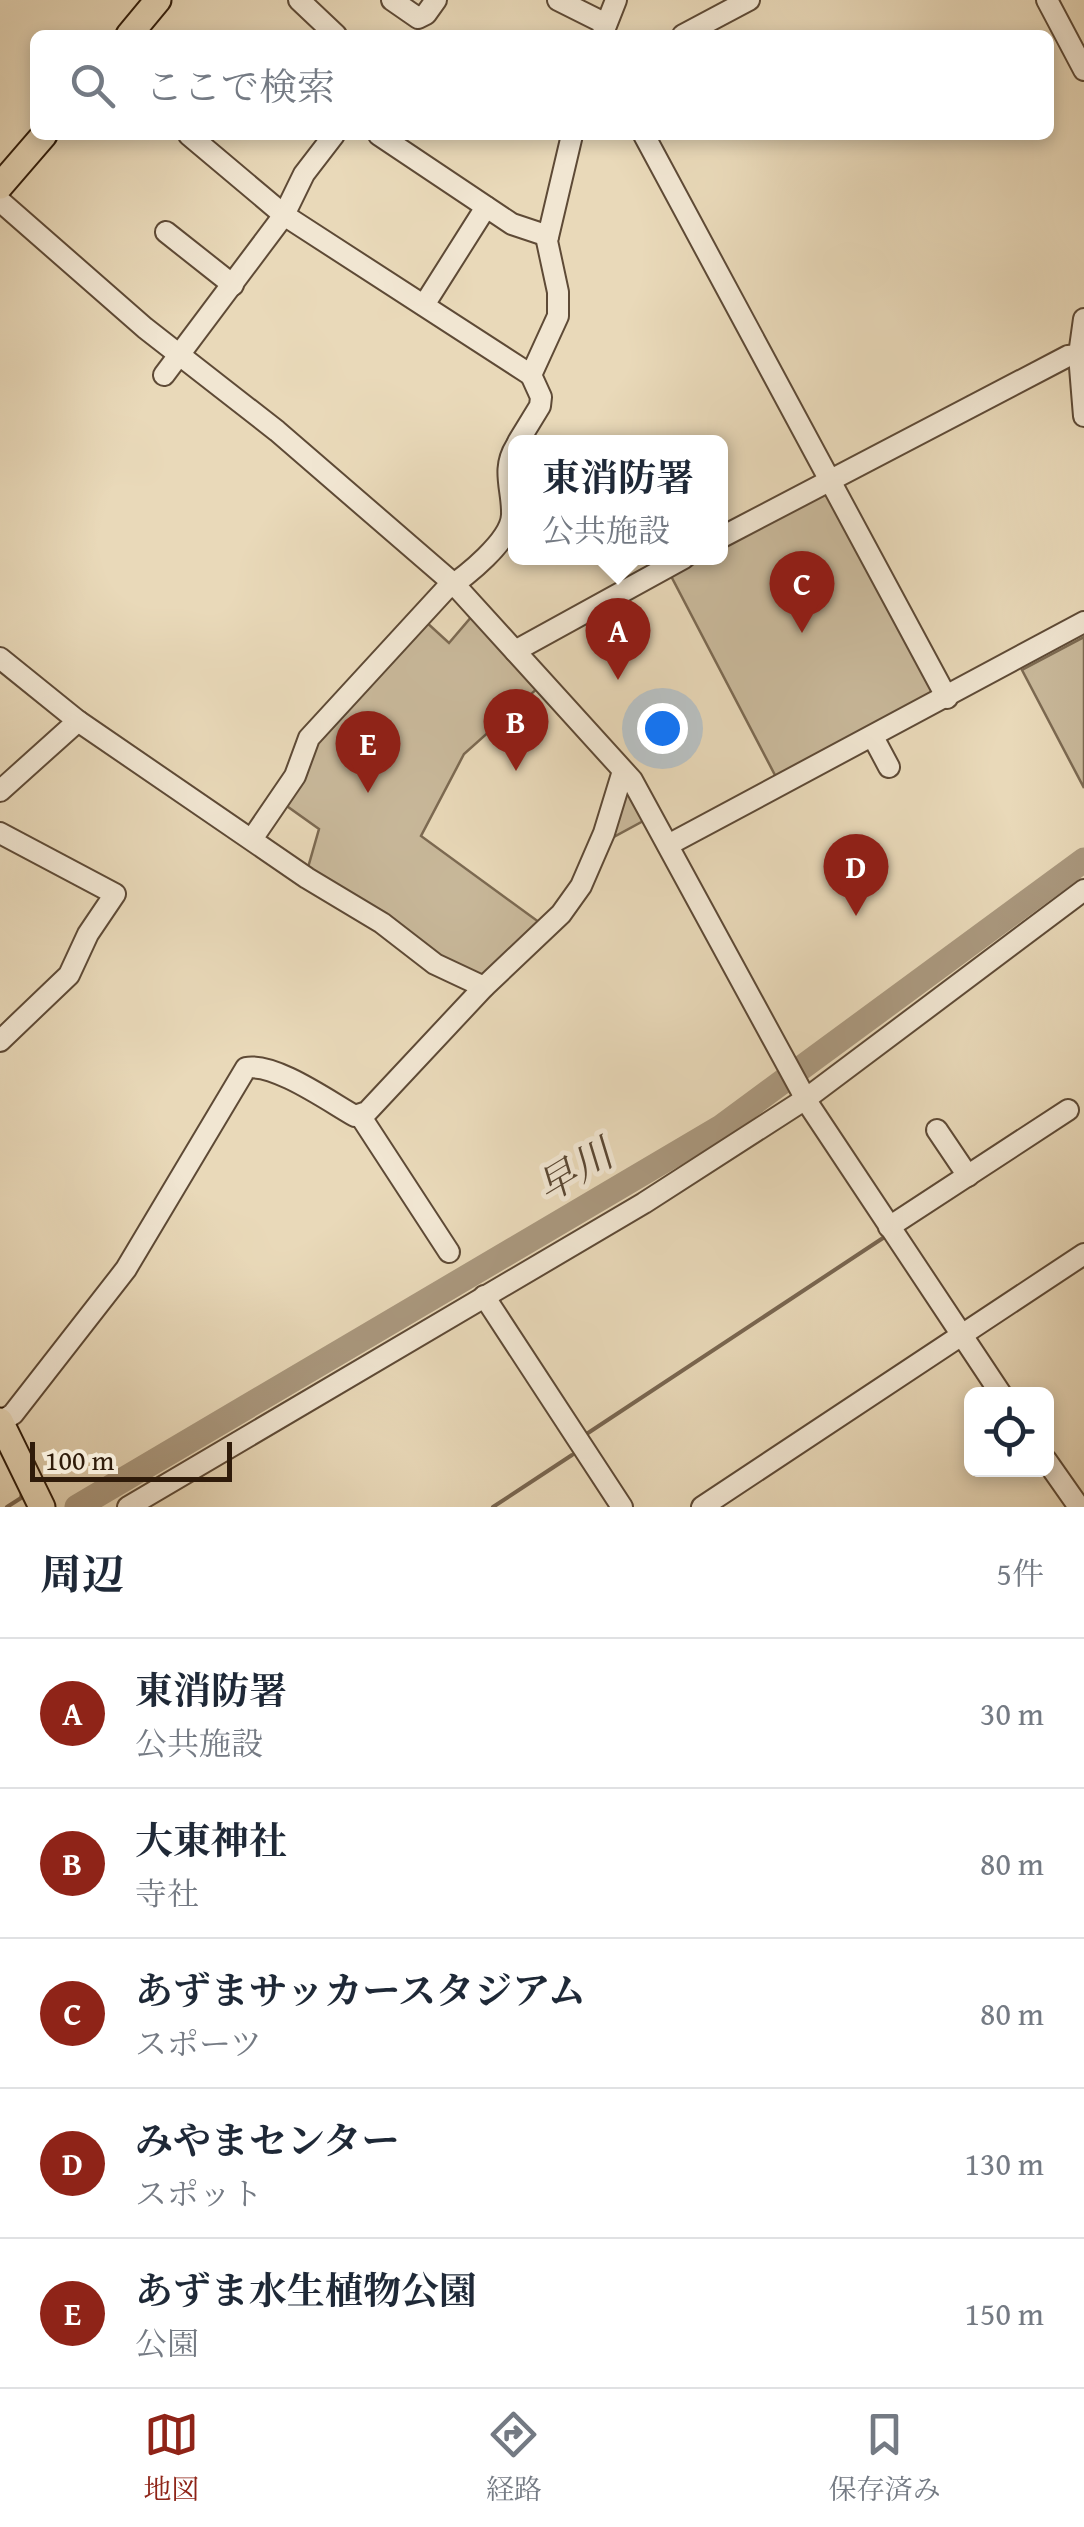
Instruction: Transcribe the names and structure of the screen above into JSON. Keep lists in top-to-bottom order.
{
  "water": ["早川"],
  "scale_bar": "100 m",
  "page": {
    "search": "ここで検索",
    "popup": ["東消防署", "公共施設"],
    "pins": [
      "C",
      "A",
      "B",
      "E",
      "D"
    ],
    "scale": "100 m",
    "heading": ["周辺", "5件"],
    "list": [
      {
        "mark": "A",
        "name": "東消防署",
        "note": "公共施設",
        "value": "30 m"
      },
      {
        "mark": "B",
        "name": "大東神社",
        "note": "寺社",
        "value": "80 m"
      },
      {
        "mark": "C",
        "name": "あずまサッカースタジアム",
        "note": "スポーツ",
        "value": "80 m"
      },
      {
        "mark": "D",
        "name": "みやまセンター",
        "note": "スポット",
        "value": "130 m"
      },
      {
        "mark": "E",
        "name": "あずま水生植物公園",
        "note": "公園",
        "value": "150 m"
      }
    ],
    "nav": ["地図", "経路", "保存済み"]
  }
}
